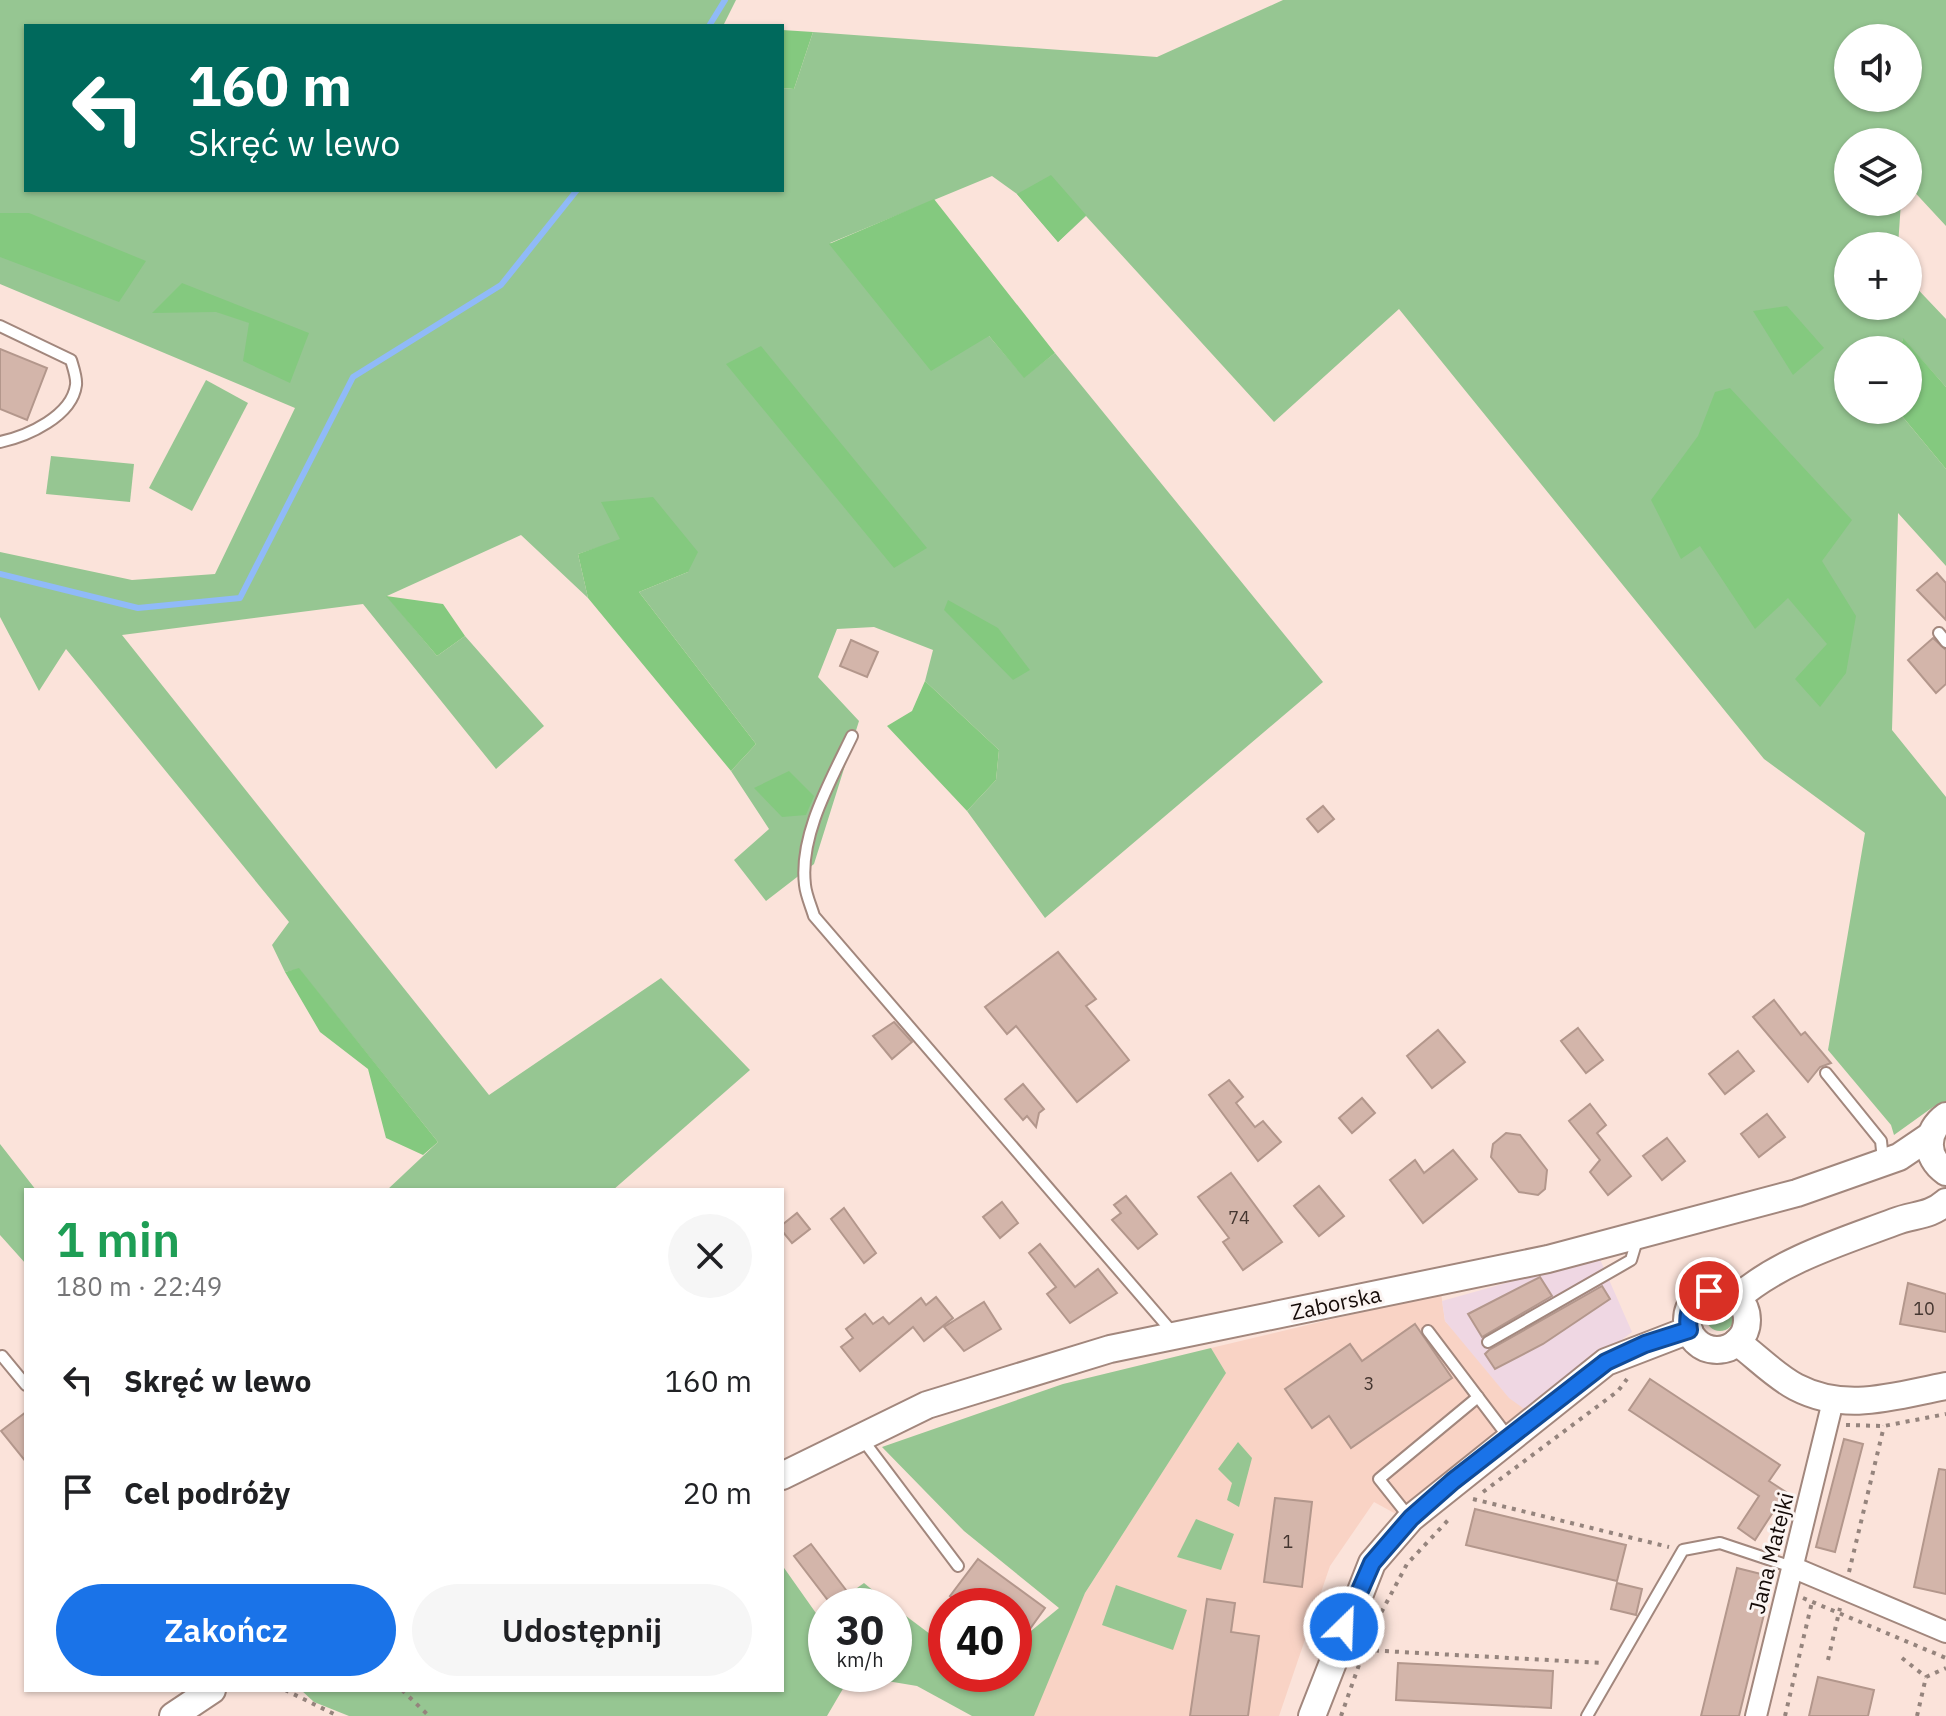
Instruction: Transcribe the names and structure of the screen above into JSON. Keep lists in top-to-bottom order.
{
  "streets": {
    "street": ["Zaborska", "Jana Matejki"]
  },
  "house_numbers": [
    "74",
    "10",
    "3",
    "1"
  ],
  "page": {
    "map_buttons": ["+", "−"],
    "turn": ["160 m", "Skręć w lewo"],
    "heading": ["1 min", "180 m · 22:49"],
    "list": [
      {
        "name": "Skręć w lewo",
        "value": "160 m"
      },
      {
        "name": "Cel podróży",
        "value": "20 m"
      }
    ],
    "buttons": ["Zakończ", "Udostępnij"],
    "speed": "30 km/h",
    "limit": "40"
  }
}
